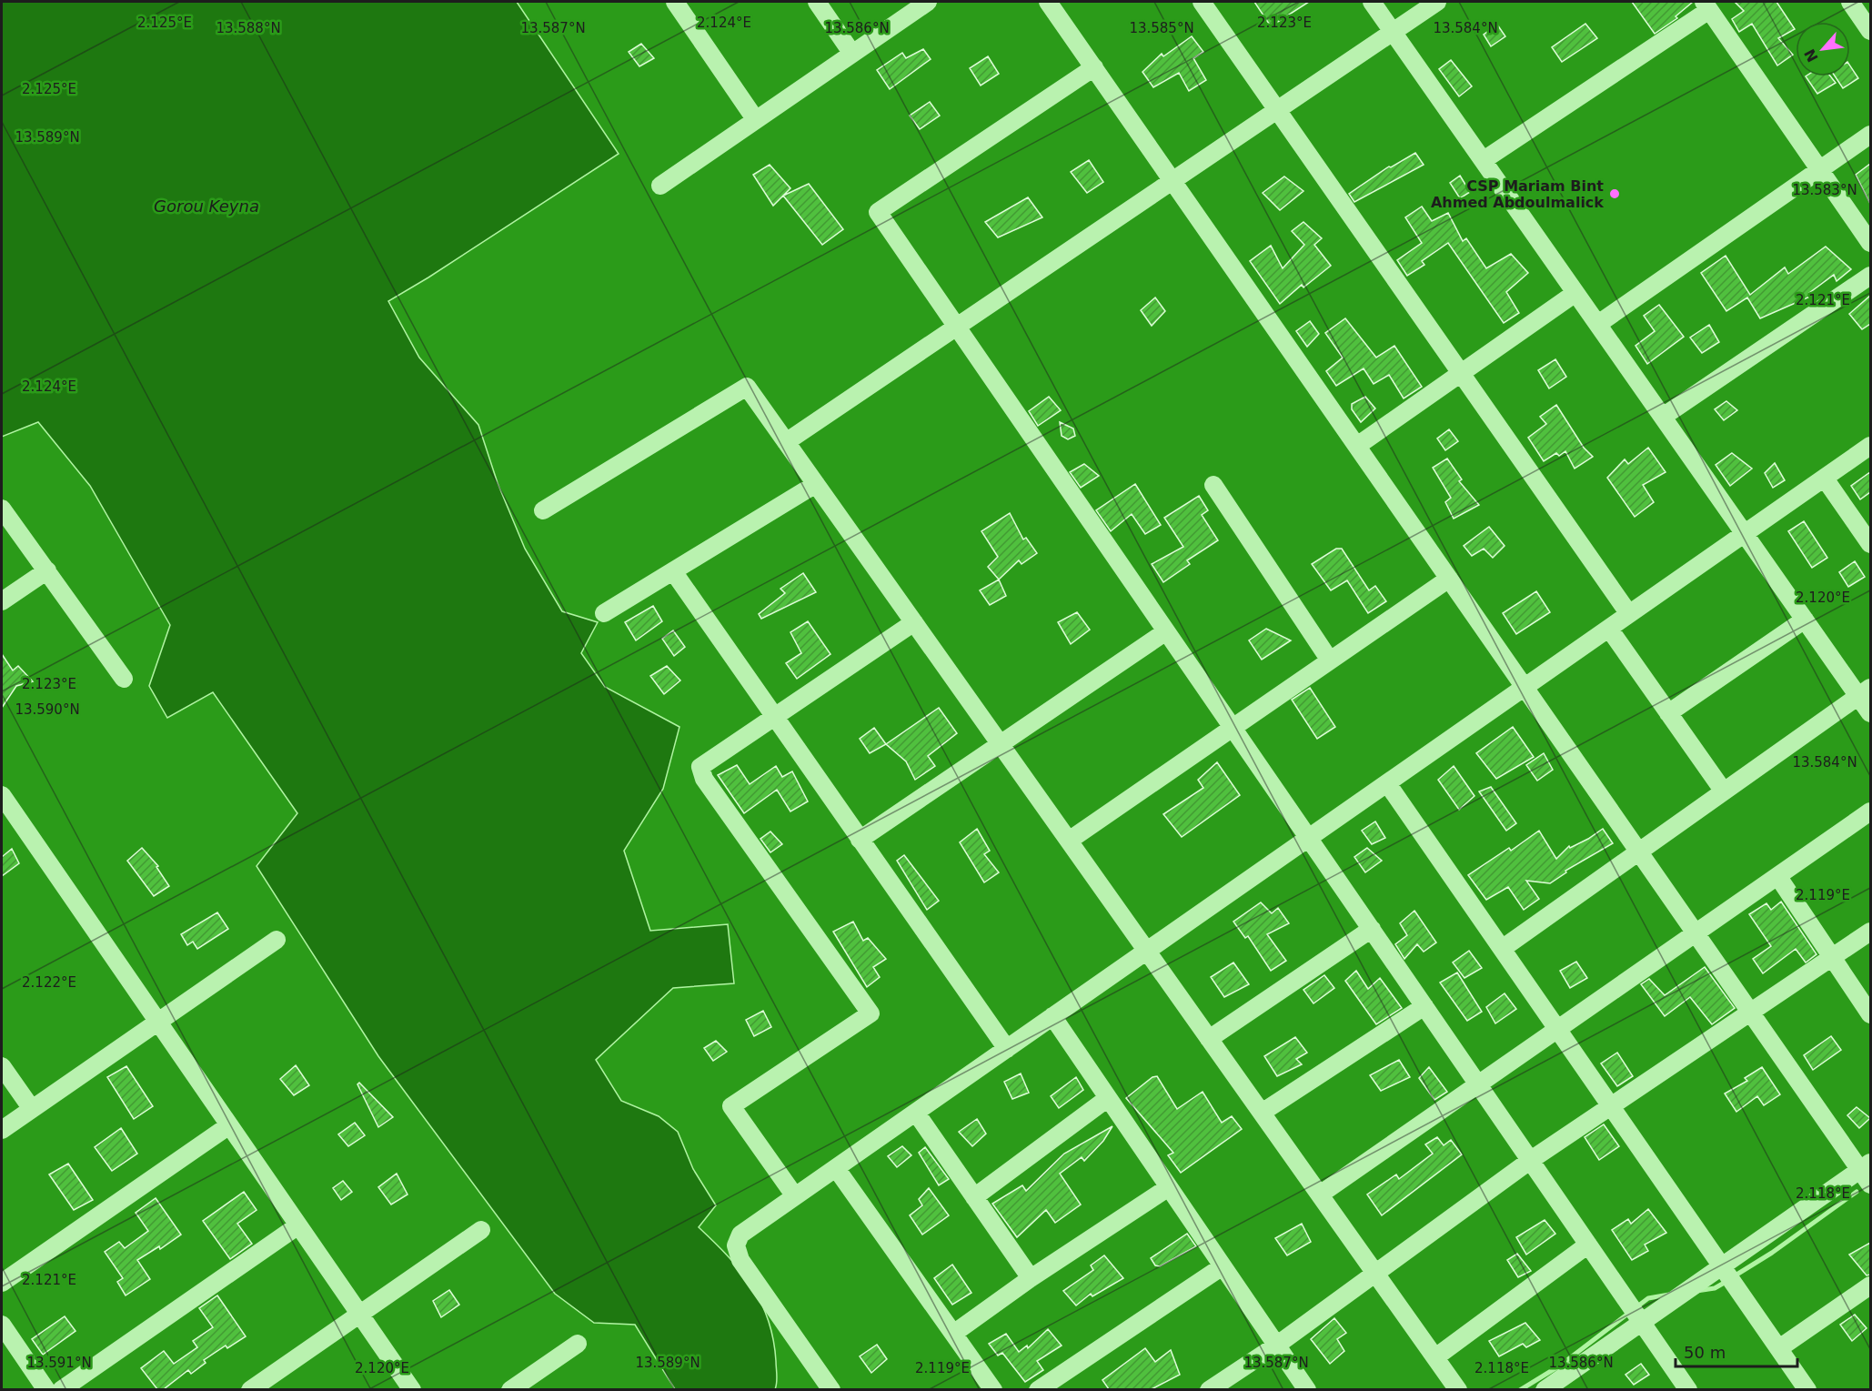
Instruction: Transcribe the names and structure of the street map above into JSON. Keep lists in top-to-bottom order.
{
  "water": ["Gorou Keyna"],
  "places": ["CSP Mariam Bint Ahmed Abdoulmalick"],
  "scale_bar": "50 m",
  "north": "bottom left",
  "coordinates": [
    "2.125°E",
    "2.124°E",
    "2.123°E",
    "13.588°N",
    "13.587°N",
    "13.586°N",
    "13.585°N",
    "13.584°N",
    "13.589°N",
    "13.583°N",
    "2.121°E",
    "2.120°E",
    "13.590°N",
    "2.119°E",
    "2.122°E",
    "2.118°E",
    "13.591°N"
  ]
}
